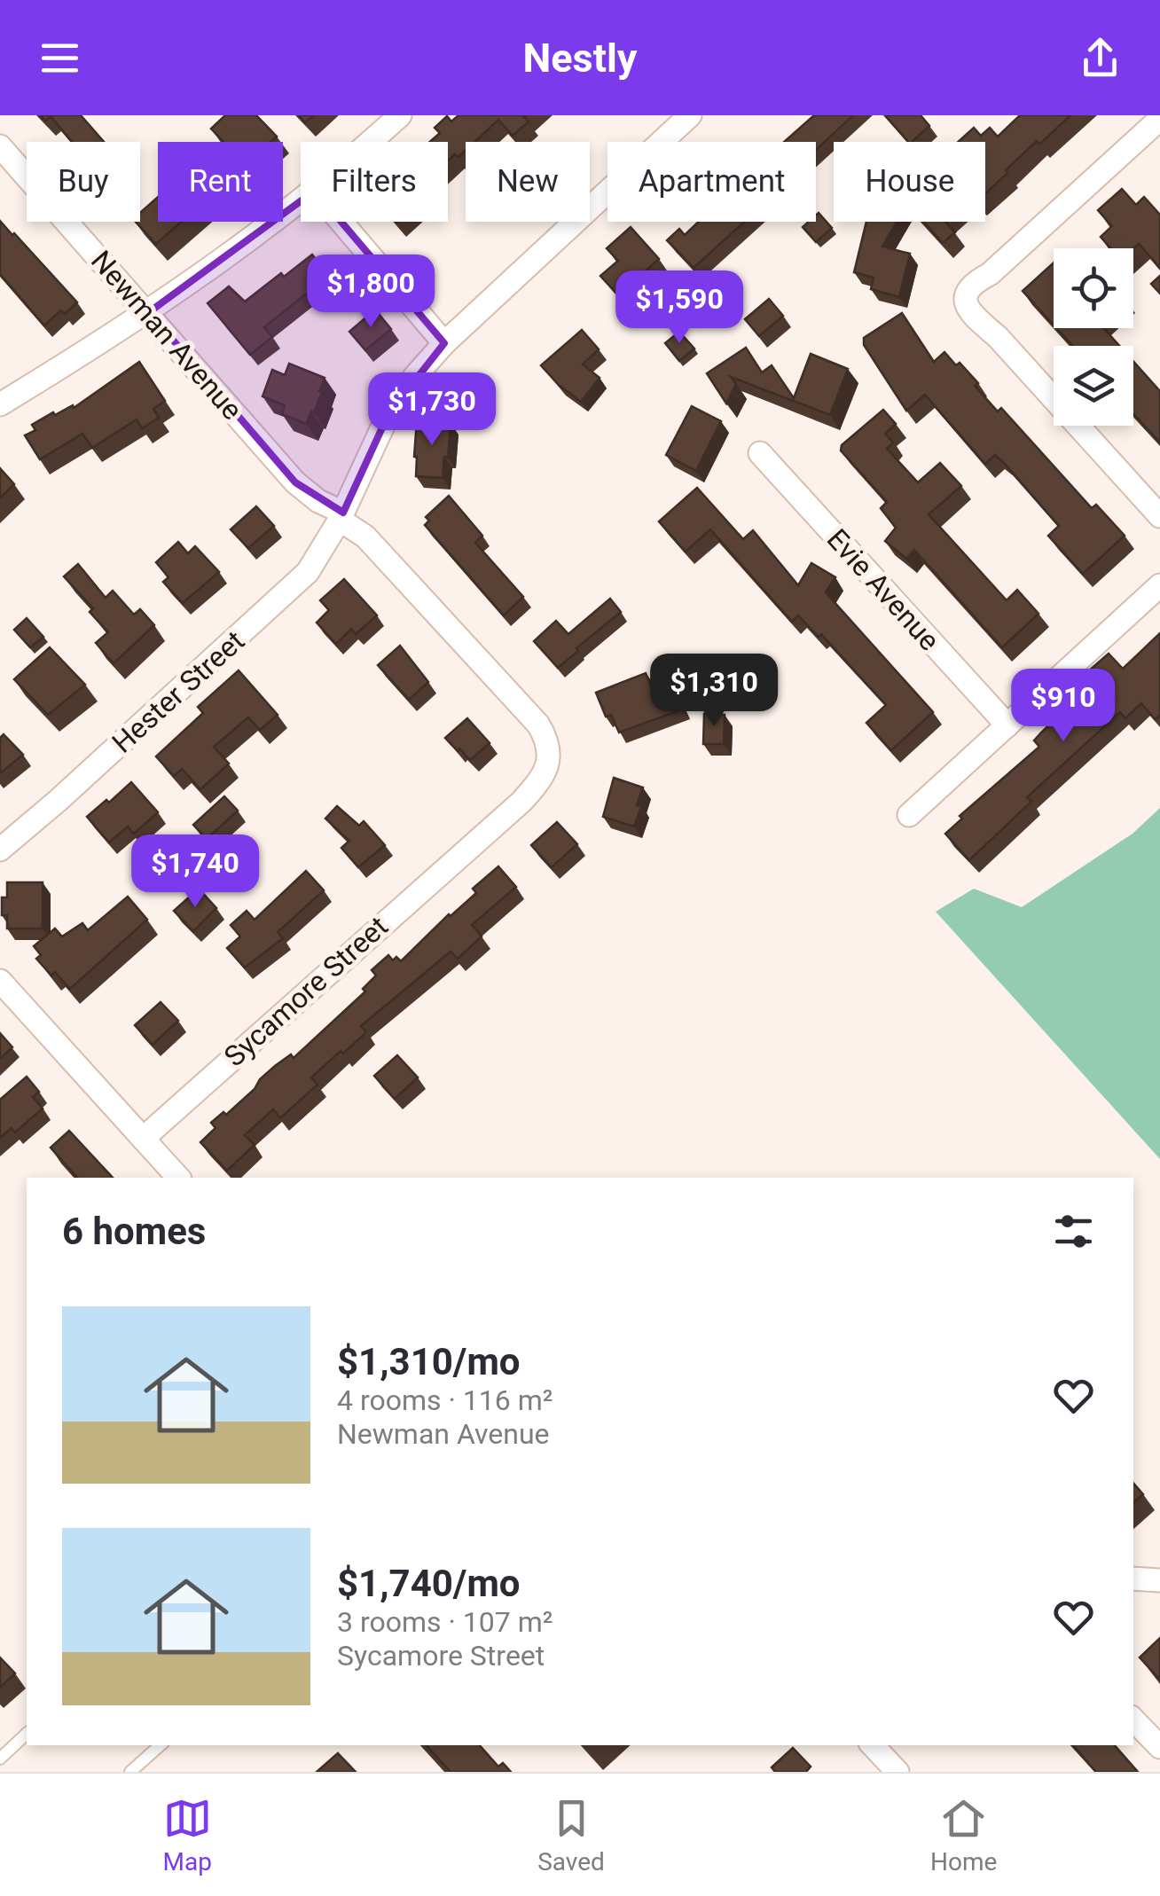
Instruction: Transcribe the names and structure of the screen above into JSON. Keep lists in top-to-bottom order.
{
  "streets": {
    "street": [
      "Newman Avenue",
      "Evie Avenue",
      "Hester Street",
      "Sycamore Street"
    ]
  },
  "crossings": [
    ["Newman Avenue", "Hester Street"],
    ["Newman Avenue", "Sycamore Street"]
  ],
  "page": {
    "header": "Nestly",
    "chip": [
      "Buy",
      "Rent",
      "Filters",
      "New",
      "Apartment",
      "House"
    ],
    "price": [
      "$1,800",
      "$1,590",
      "$1,730",
      "$1,310",
      "$910",
      "$1,740"
    ],
    "heading": "6 homes",
    "list": [
      {
        "name": "$1,310/mo",
        "note": "4 rooms · 116 m² · Newman Avenue"
      },
      {
        "name": "$1,740/mo",
        "note": "3 rooms · 107 m² · Sycamore Street"
      }
    ],
    "tabs": ["Map", "Saved", "Home"]
  }
}
